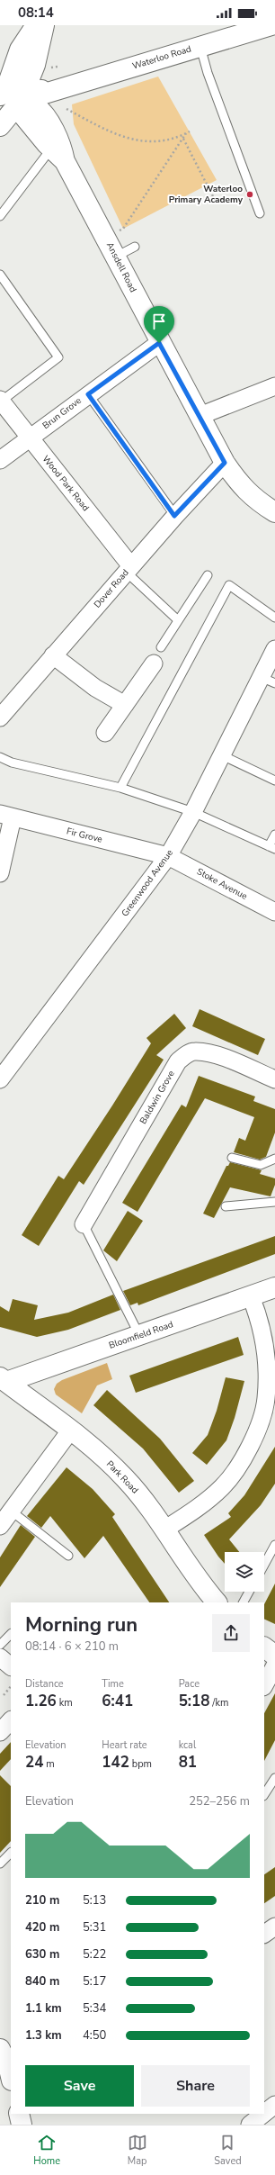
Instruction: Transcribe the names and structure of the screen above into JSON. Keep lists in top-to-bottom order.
{
  "streets": {
    "main road": [
      "Waterloo Road",
      "Ansdell Road",
      "Bloomfield Road",
      "Park Road"
    ],
    "street": [
      "Brun Grove",
      "Wood Park Road",
      "Dover Road",
      "Fir Grove",
      "Greenwood Avenue",
      "Stoke Avenue",
      "Baldwin Grove"
    ]
  },
  "crossings": [
    ["Waterloo Road", "Ansdell Road"],
    ["Ansdell Road", "Brun Grove"],
    ["Ansdell Road", "Dover Road"],
    ["Brun Grove", "Wood Park Road"],
    ["Wood Park Road", "Dover Road"],
    ["Fir Grove", "Greenwood Avenue"],
    ["Fir Grove", "Stoke Avenue"],
    ["Greenwood Avenue", "Stoke Avenue"],
    ["Bloomfield Road", "Park Road"]
  ],
  "places": ["Waterloo Primary Academy"],
  "page": {
    "status": "08:14",
    "heading": ["Morning run", "08:14 · 6 × 210 m"],
    "stats": [
      ["Distance", "1.26 km"],
      ["Time", "6:41"],
      ["Pace", "5:18 /km"],
      ["Elevation", "24 m"],
      ["Heart rate", "142 bpm"],
      ["kcal", "81"]
    ],
    "chart": ["Elevation", "252–256 m"],
    "list": [
      {
        "name": "210 m",
        "note": "5:13"
      },
      {
        "name": "420 m",
        "note": "5:31"
      },
      {
        "name": "630 m",
        "note": "5:22"
      },
      {
        "name": "840 m",
        "note": "5:17"
      },
      {
        "name": "1.1 km",
        "note": "5:34"
      },
      {
        "name": "1.3 km",
        "note": "4:50"
      }
    ],
    "buttons": ["Save", "Share"],
    "tabs": ["Home", "Map", "Saved"]
  }
}
